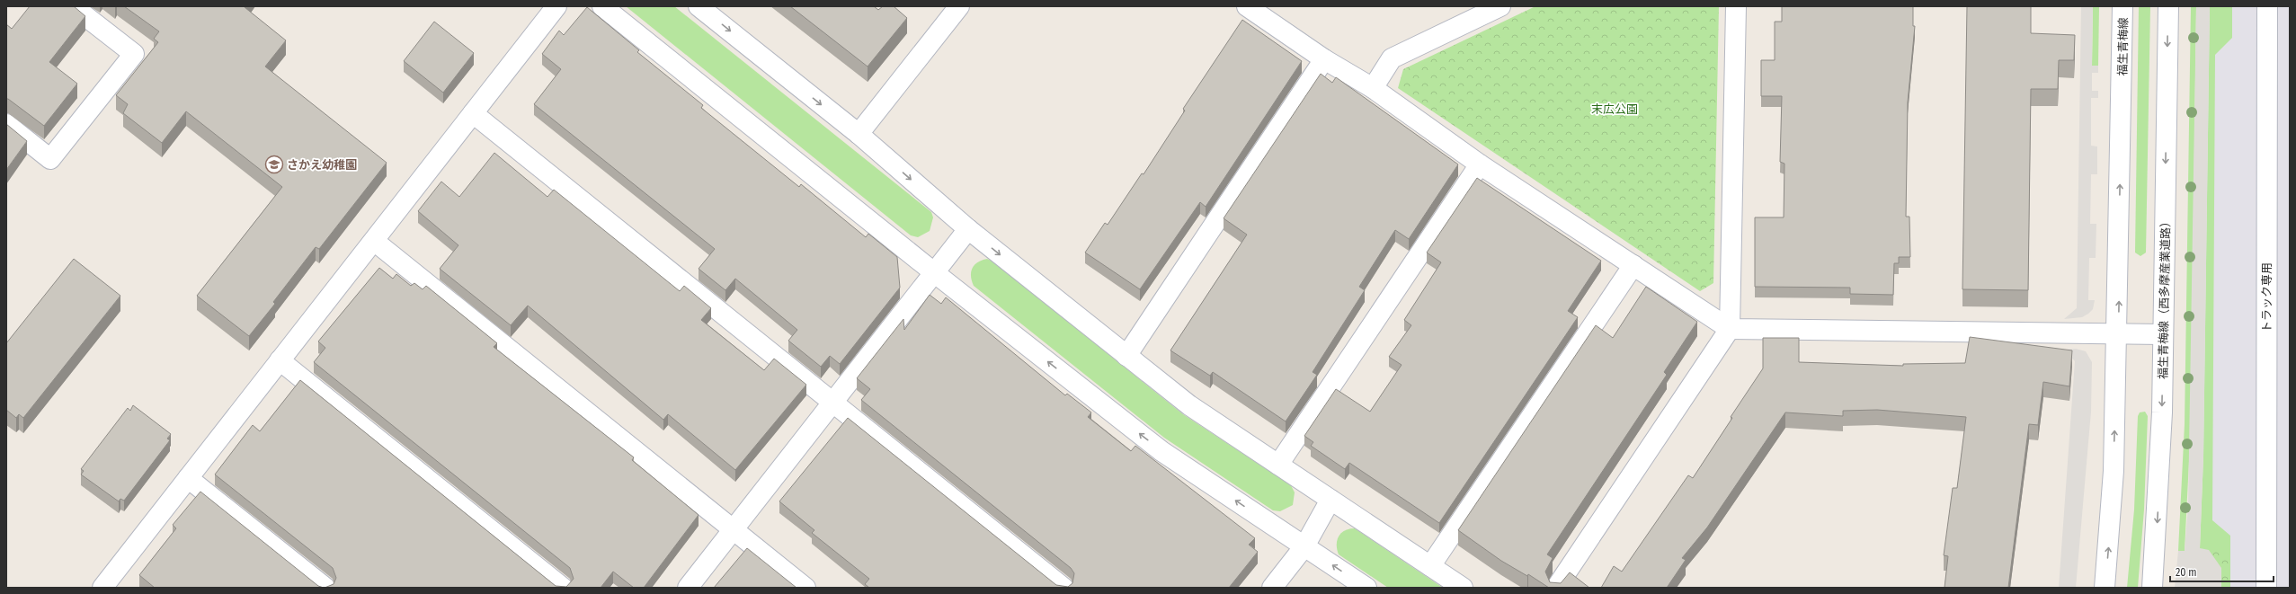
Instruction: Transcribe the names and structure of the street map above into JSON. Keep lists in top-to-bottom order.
{
  "streets": {
    "street": ["福生青梅線", "福生青梅線（西多摩産業道路）", "トラック専用"]
  },
  "one_way": ["福生青梅線"],
  "parks": ["末広公園"],
  "places": {
    "school or university": ["さかえ幼稚園"]
  },
  "scale_bar": "20 m"
}
